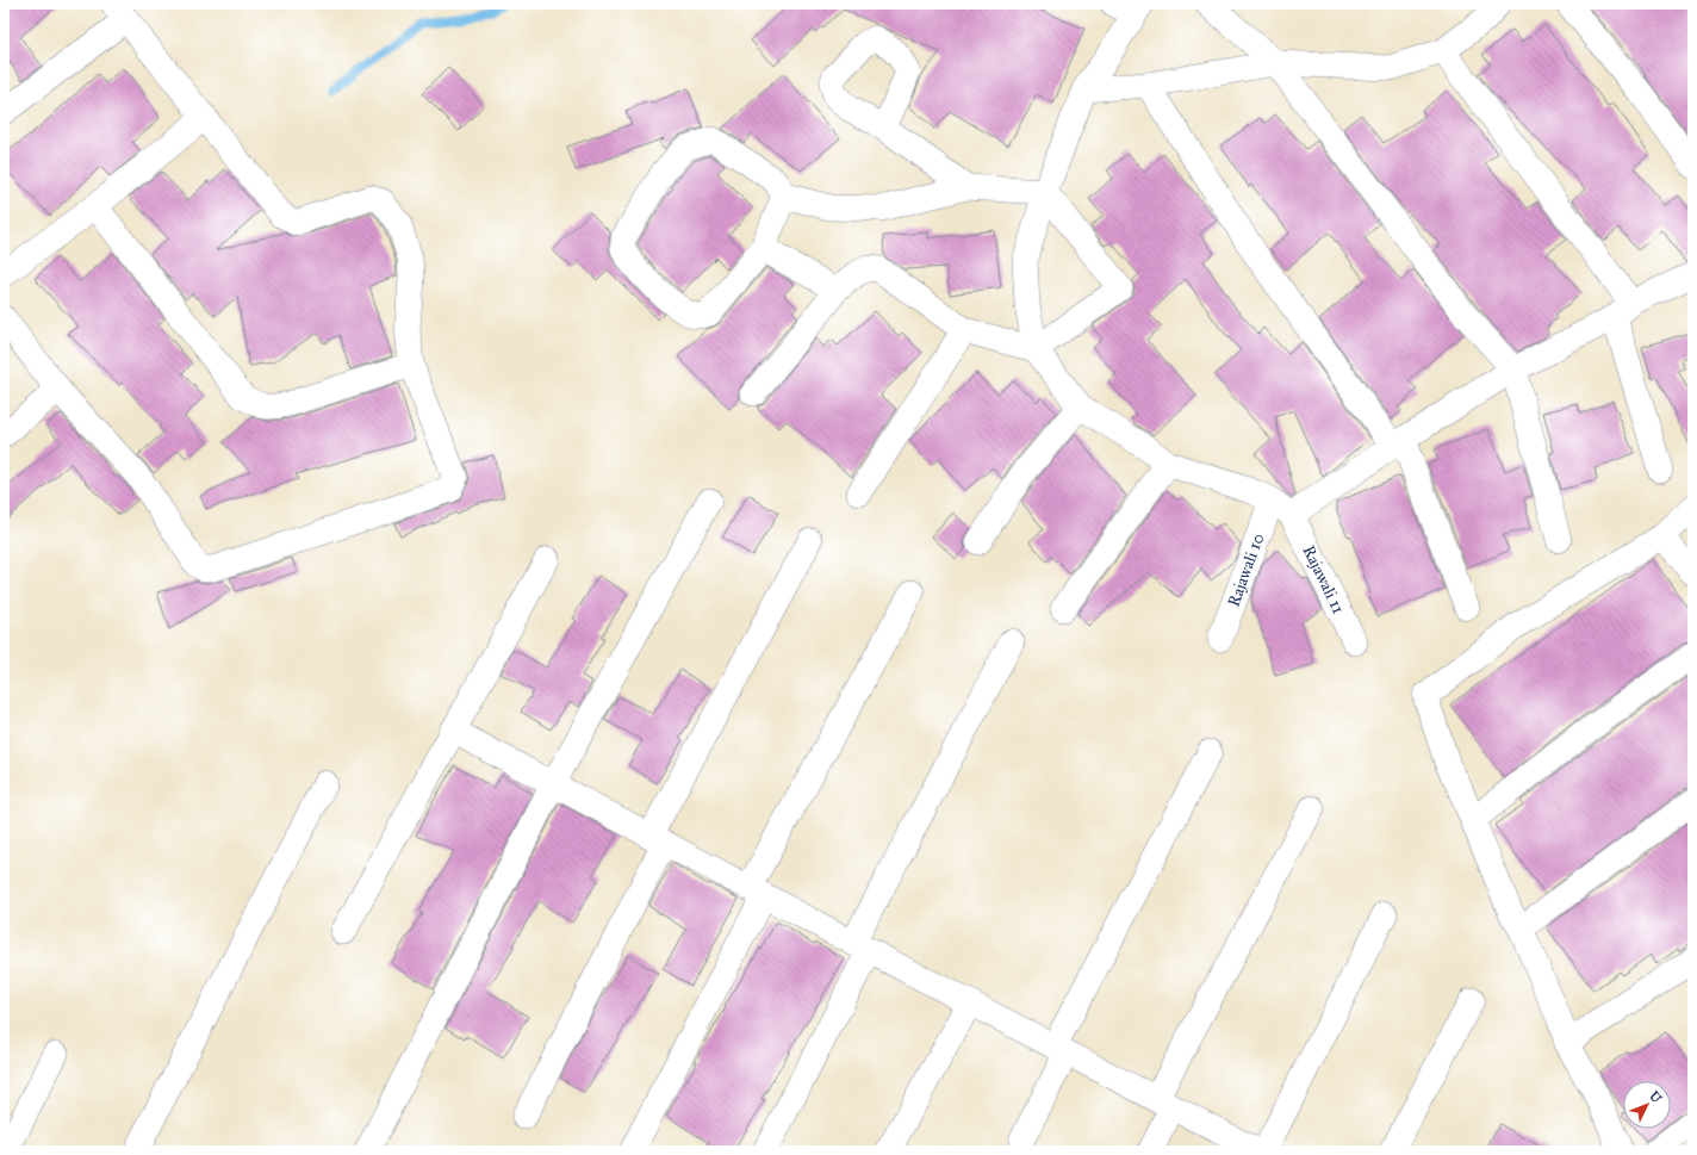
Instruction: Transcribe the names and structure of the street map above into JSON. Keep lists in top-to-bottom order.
{
  "streets": {
    "street": ["Rajawali 10", "Rajawali 11"]
  },
  "north": "top right"
}
